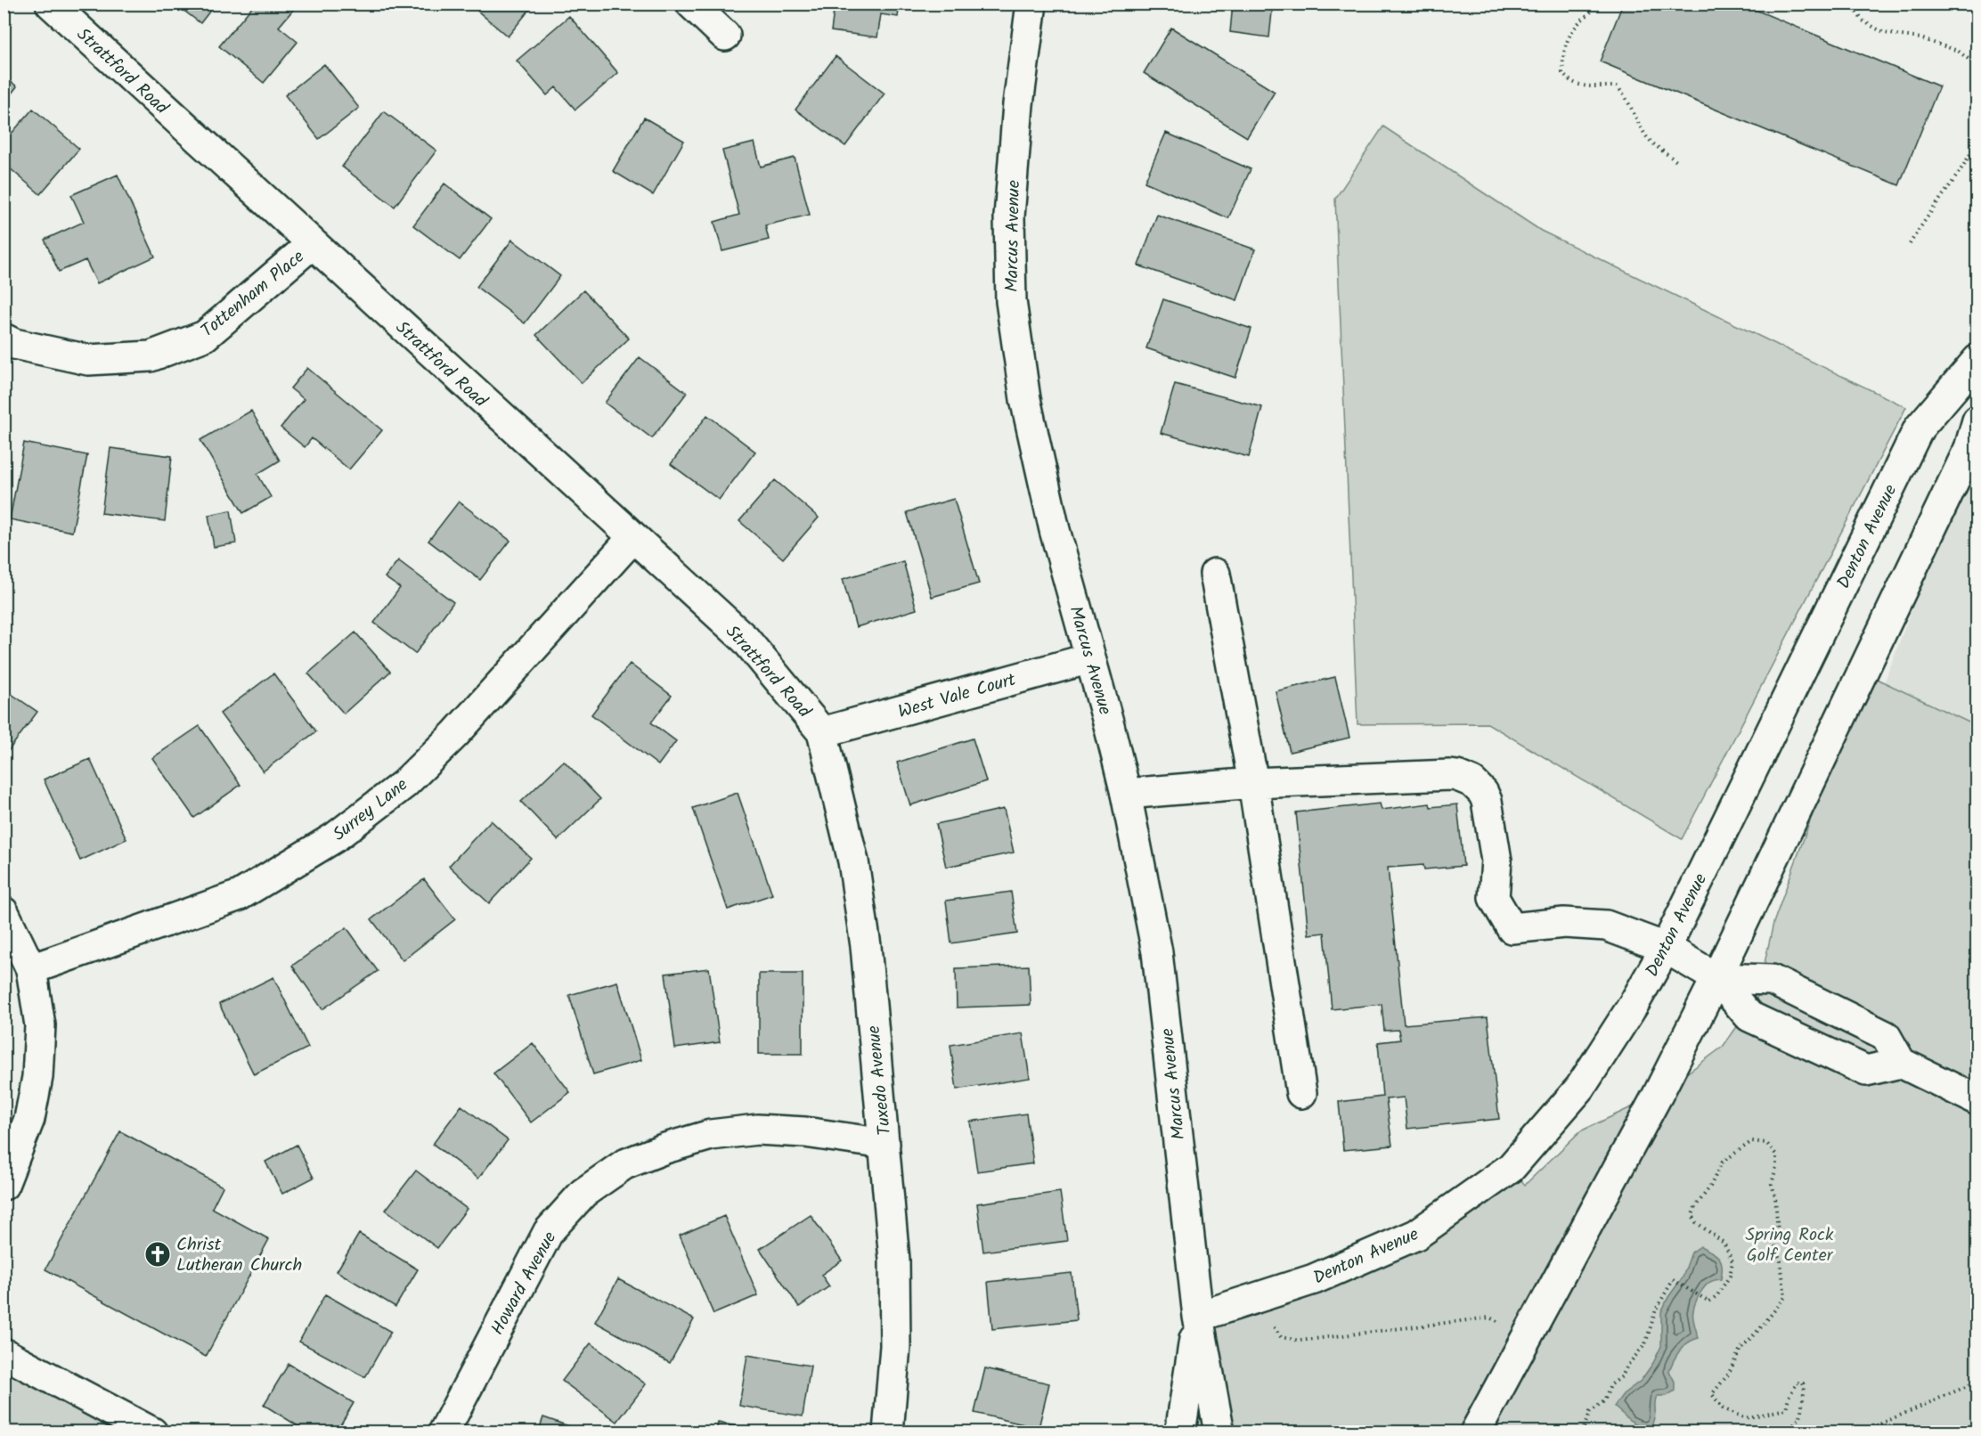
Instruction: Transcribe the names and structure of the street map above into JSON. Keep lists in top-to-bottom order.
{
  "streets": {
    "street": [
      "Strattford Road",
      "Marcus Avenue",
      "Tottenham Place",
      "Denton Avenue",
      "West Vale Court",
      "Surrey Lane",
      "Tuxedo Avenue",
      "Howard Avenue"
    ]
  },
  "crossings": [
    ["Strattford Road", "Tottenham Place"],
    ["Strattford Road", "West Vale Court"],
    ["Strattford Road", "Surrey Lane"],
    ["Strattford Road", "Tuxedo Avenue"],
    ["Marcus Avenue", "Denton Avenue"],
    ["Marcus Avenue", "West Vale Court"],
    ["West Vale Court", "Tuxedo Avenue"],
    ["Tuxedo Avenue", "Howard Avenue"]
  ],
  "parks": ["Spring Rock Golf Center"],
  "places": {
    "church": ["Christ Lutheran Church"]
  }
}
